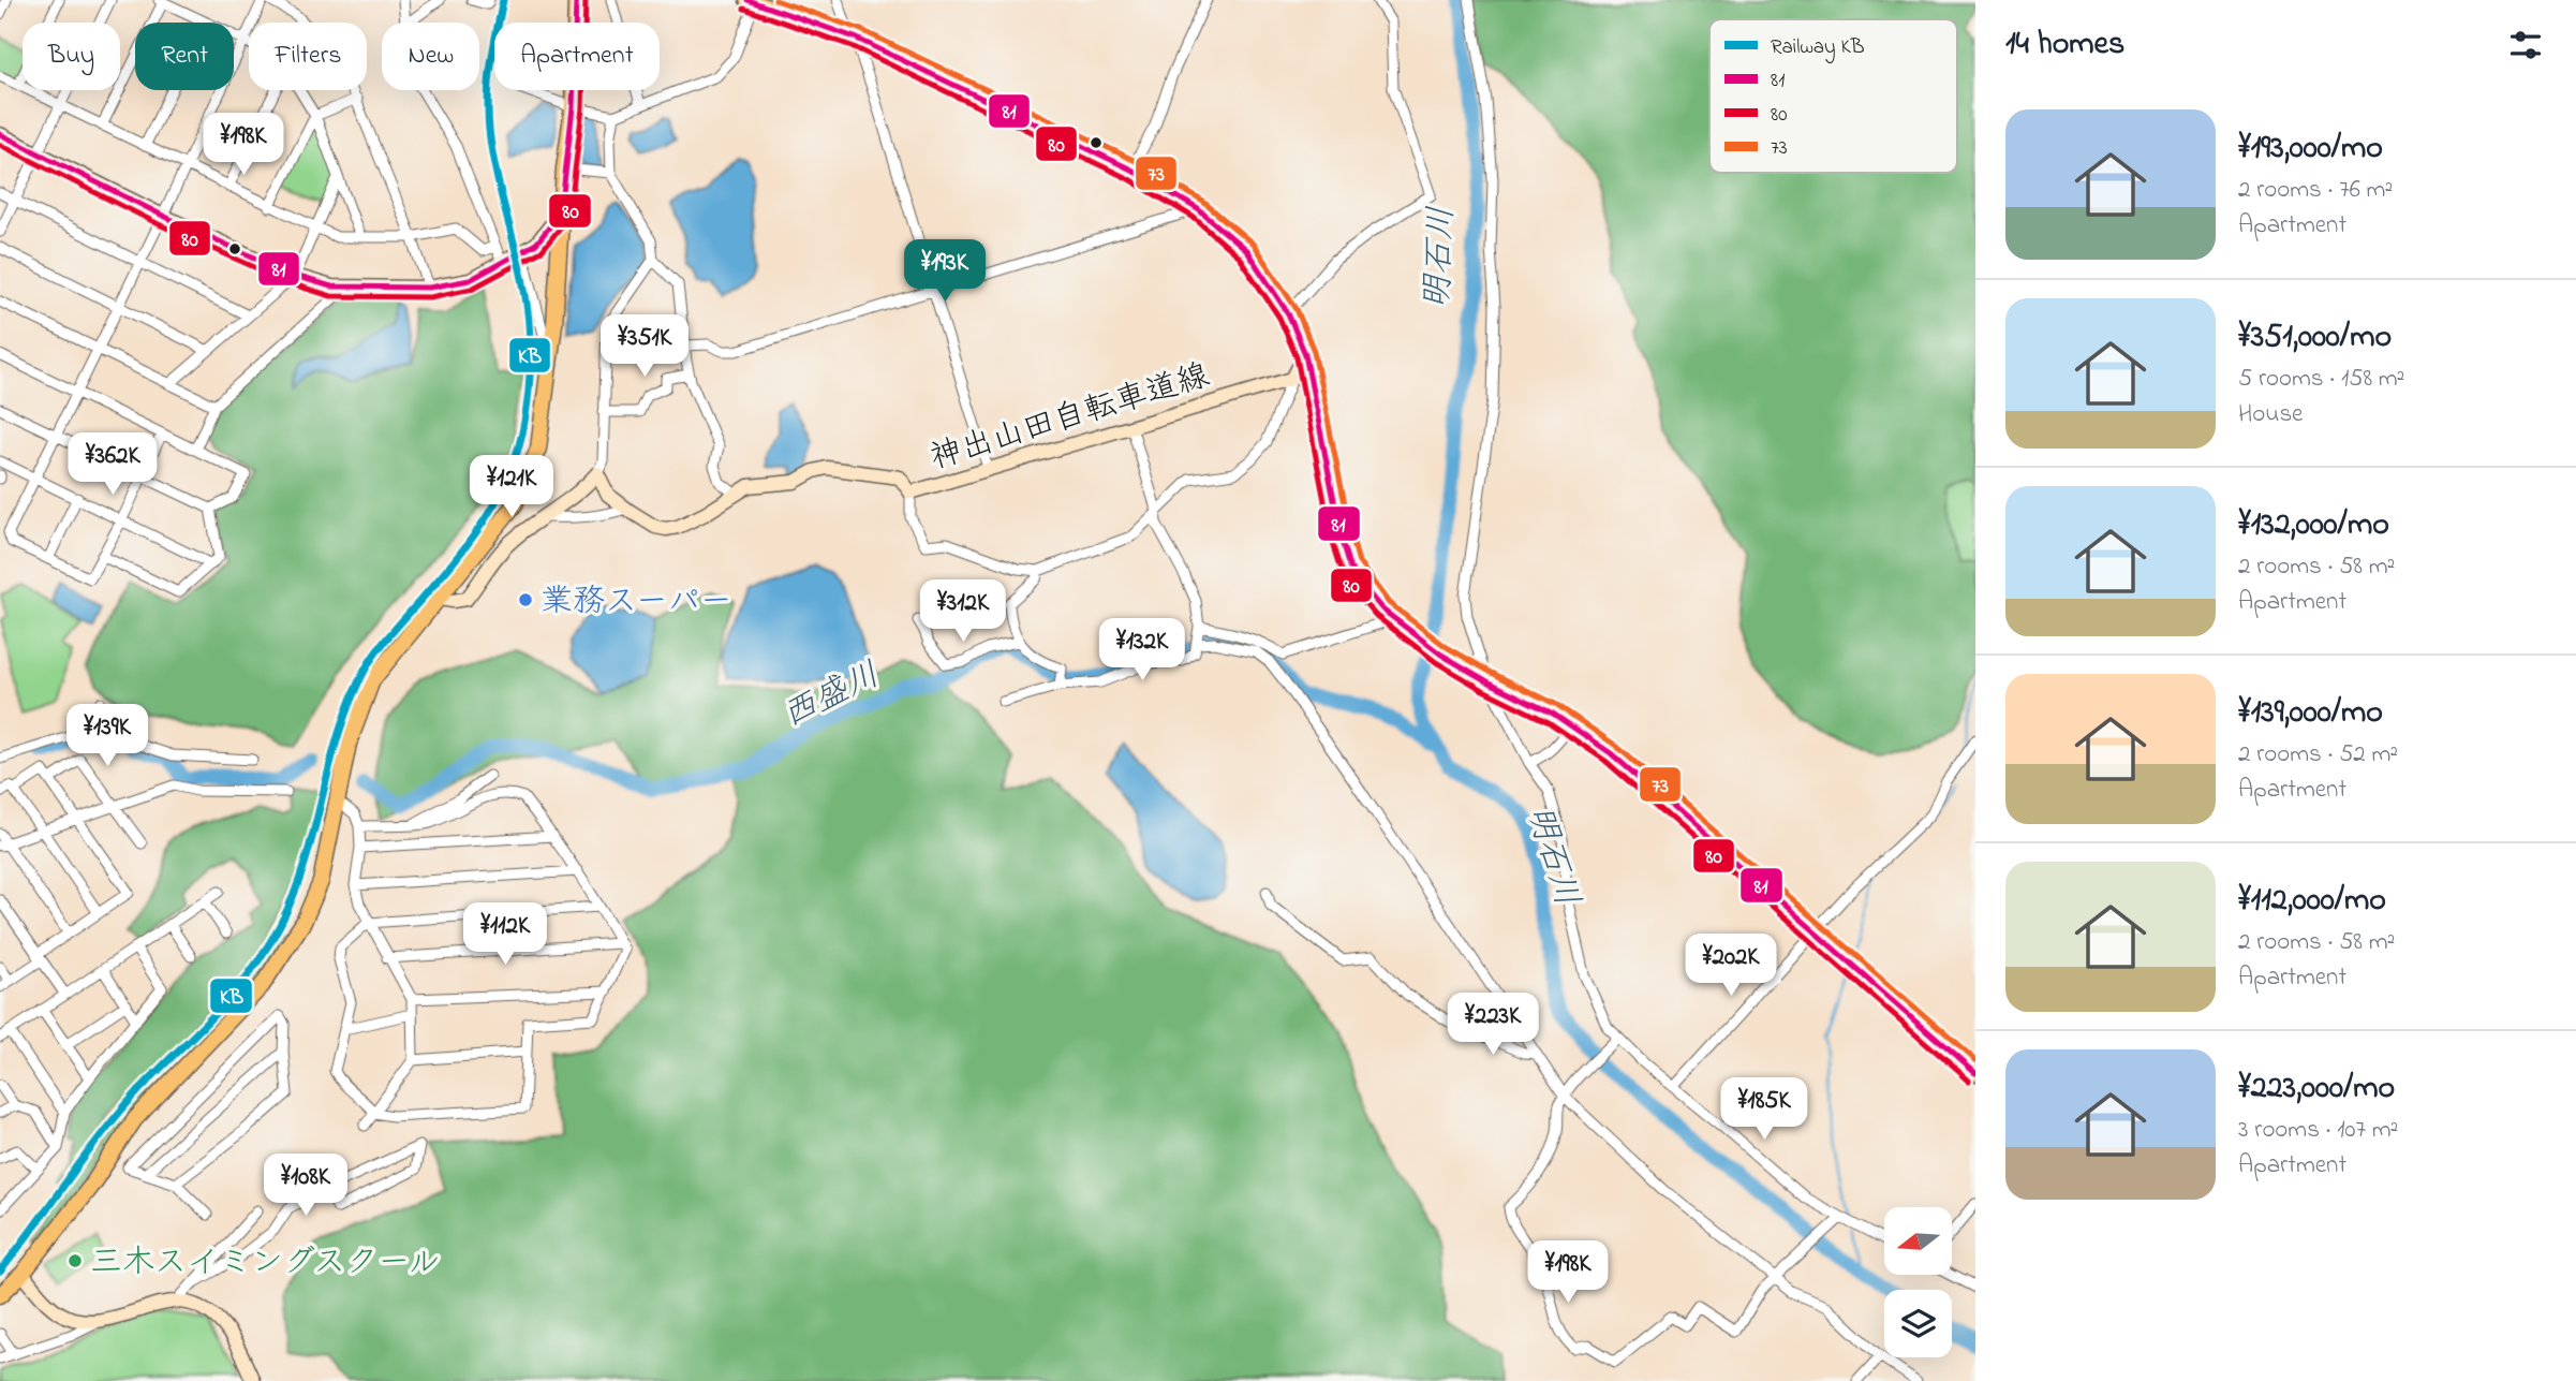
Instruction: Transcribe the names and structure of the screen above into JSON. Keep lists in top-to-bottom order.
{
  "streets": {
    "main road": ["神出山田自転車道線"]
  },
  "water": ["明石川", "西盛川"],
  "places": ["業務スーパー", "三木スイミングスクール"],
  "lines": [
    "rail line KB",
    "transit line 81",
    "transit line 80",
    "transit line 73"
  ],
  "legend": [
    "Railway KB",
    "81",
    "80",
    "73"
  ],
  "north": "left",
  "page": {
    "heading": "14 homes",
    "chip": [
      "Buy",
      "Rent",
      "Filters",
      "New",
      "Apartment"
    ],
    "list": [
      {
        "name": "¥193,000/mo",
        "note": "2 rooms · 76 m² · Apartment"
      },
      {
        "name": "¥351,000/mo",
        "note": "5 rooms · 158 m² · House"
      },
      {
        "name": "¥132,000/mo",
        "note": "2 rooms · 58 m² · Apartment"
      },
      {
        "name": "¥139,000/mo",
        "note": "2 rooms · 52 m² · Apartment"
      },
      {
        "name": "¥112,000/mo",
        "note": "2 rooms · 58 m² · Apartment"
      },
      {
        "name": "¥223,000/mo",
        "note": "3 rooms · 107 m² · Apartment"
      }
    ],
    "price": [
      "¥198K",
      "¥193K",
      "¥351K",
      "¥362K",
      "¥121K",
      "¥312K",
      "¥132K",
      "¥139K",
      "¥112K",
      "¥202K",
      "¥223K",
      "¥185K",
      "¥108K",
      "¥198K"
    ]
  }
}
